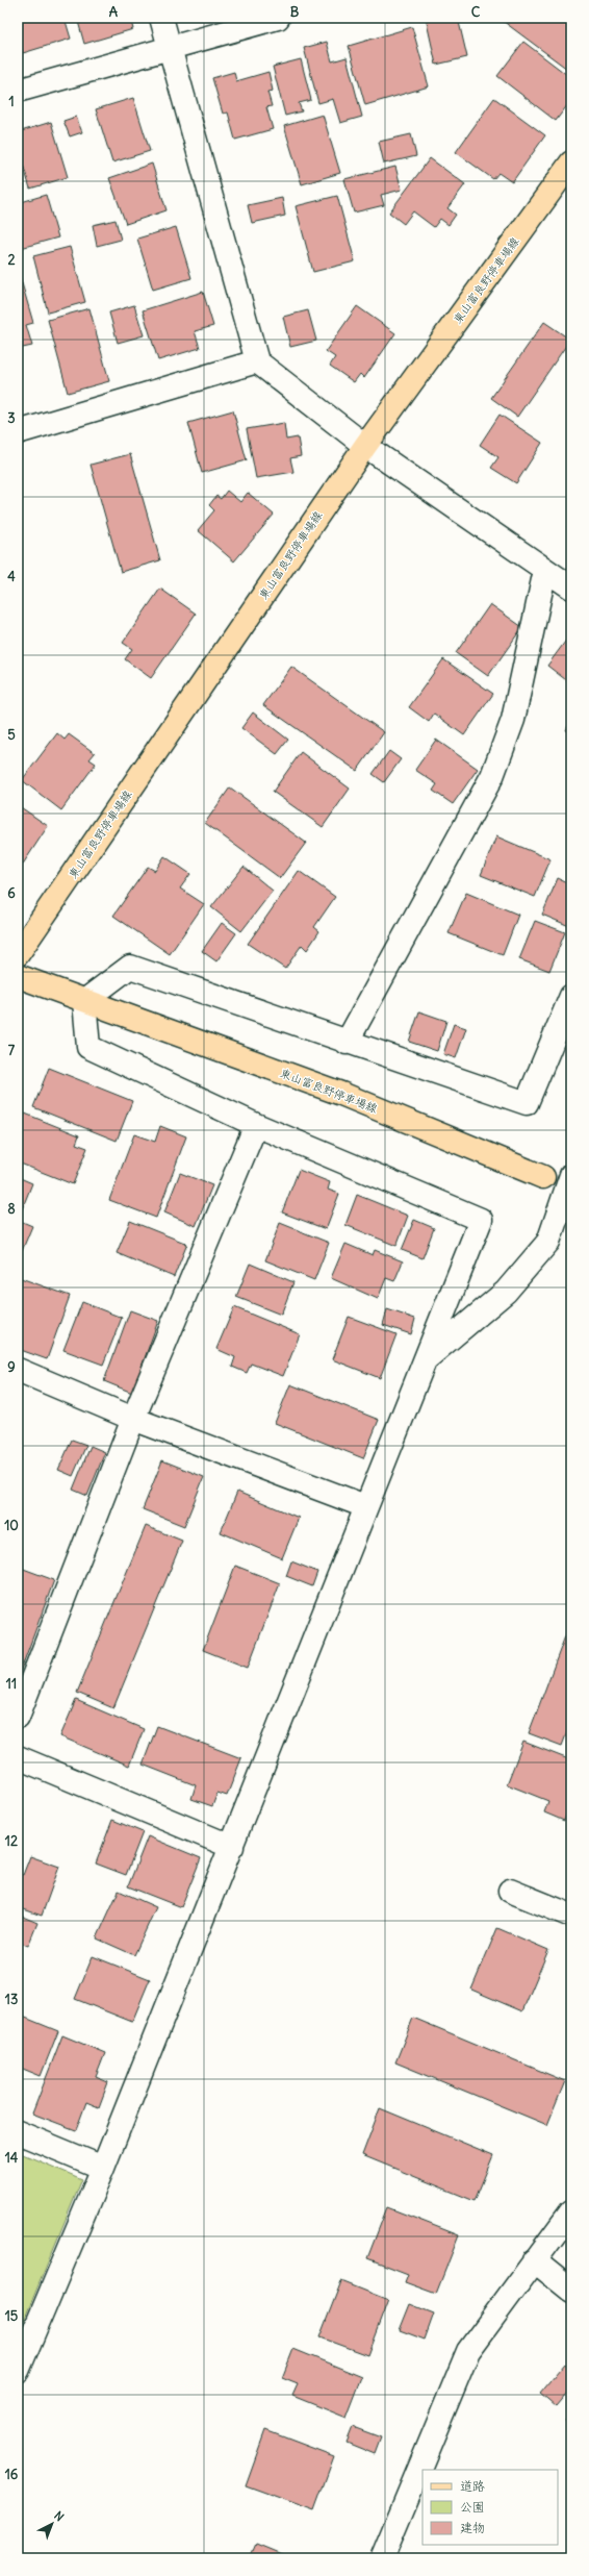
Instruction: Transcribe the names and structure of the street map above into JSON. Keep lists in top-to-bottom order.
{
  "streets": {
    "main road": ["東山富良野停車場線"]
  },
  "legend": ["道路", "公園", "建物"],
  "north": "top right",
  "grid": {
    "columns": ["A", "B", "C"],
    "rows": [
      "1",
      "2",
      "3",
      "4",
      "5",
      "6",
      "7",
      "8",
      "9",
      "10",
      "11",
      "12",
      "13",
      "14",
      "15",
      "16"
    ]
  }
}
